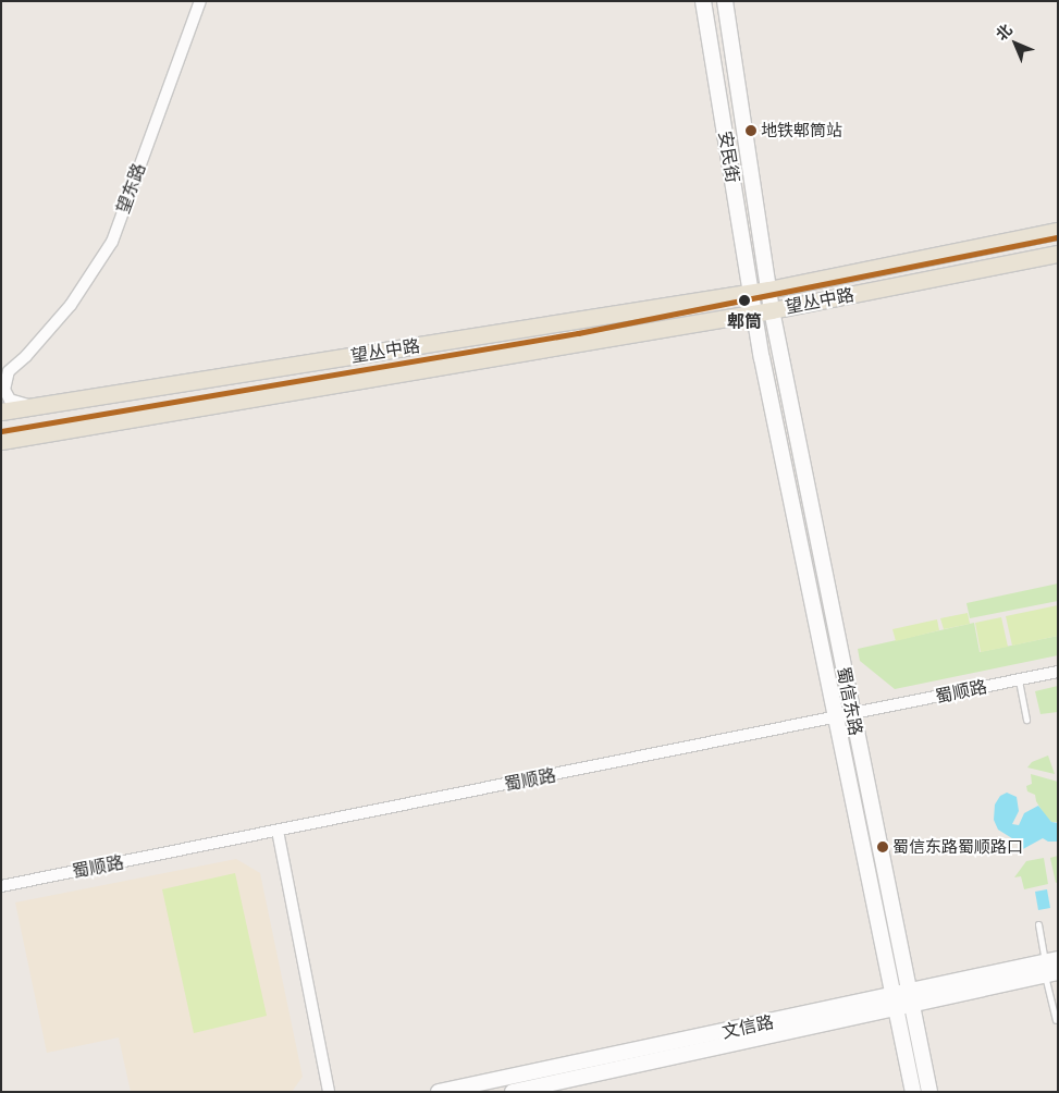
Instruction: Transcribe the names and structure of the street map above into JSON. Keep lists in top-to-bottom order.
{
  "streets": {
    "main road": [
      "安民街",
      "望丛中路",
      "蜀信东路",
      "文信路"
    ],
    "street": ["望东路", "蜀顺路"]
  },
  "crossings": [
    ["安民街", "望丛中路"],
    ["安民街", "蜀信东路"],
    ["望东路", "望丛中路"],
    ["望丛中路", "蜀信东路"],
    ["蜀顺路", "蜀信东路"],
    ["蜀信东路", "文信路"]
  ],
  "places": ["地铁郫筒站", "郫筒", "蜀信东路蜀顺路口"],
  "north": "top left"
}
